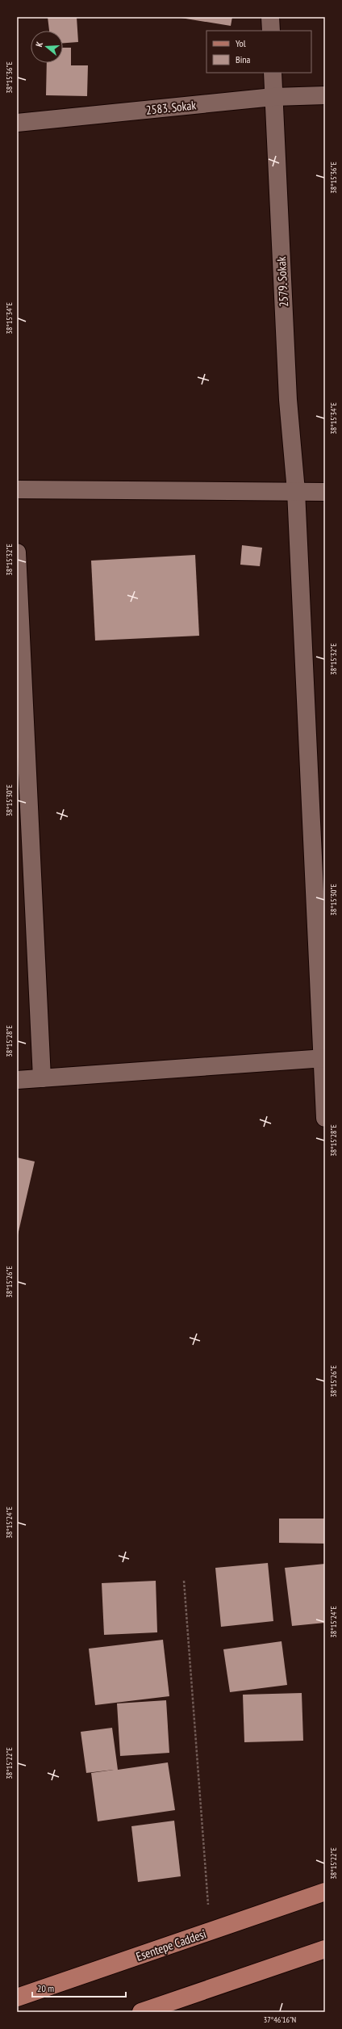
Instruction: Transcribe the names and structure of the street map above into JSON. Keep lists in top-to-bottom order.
{
  "streets": {
    "main road": ["Esentepe Caddesi"],
    "street": ["2583. Sokak", "2579. Sokak"]
  },
  "crossings": [
    ["2583. Sokak", "2579. Sokak"]
  ],
  "legend": ["Yol", "Bina"],
  "scale_bar": "20 m",
  "north": "left",
  "coordinates": [
    "38°15'36\"E",
    "38°15'34\"E",
    "38°15'32\"E",
    "38°15'30\"E",
    "38°15'28\"E",
    "38°15'26\"E",
    "38°15'24\"E",
    "38°15'22\"E",
    "37°46'16\"N"
  ]
}
